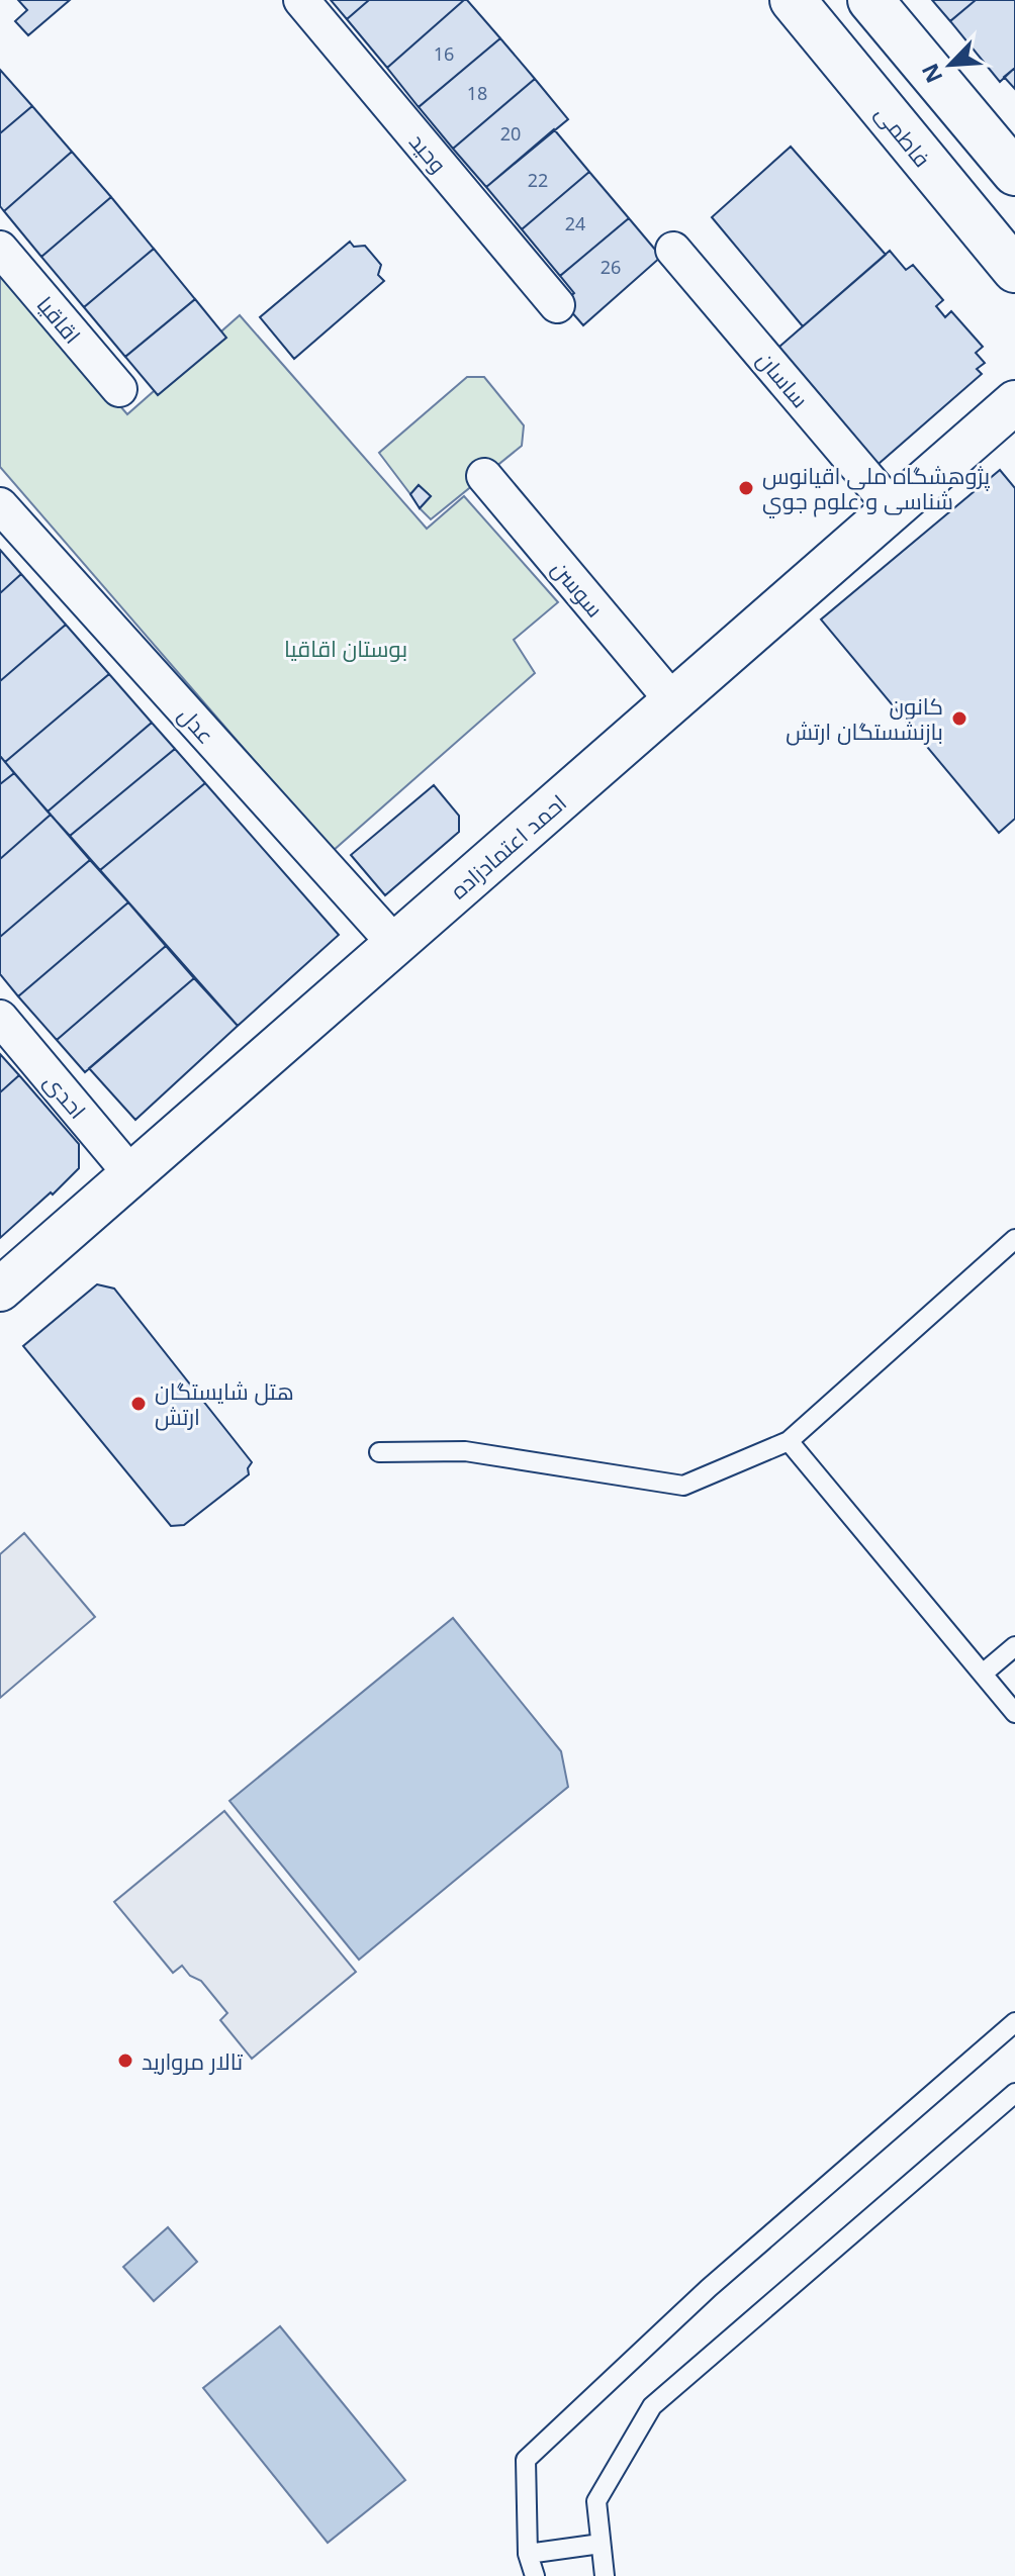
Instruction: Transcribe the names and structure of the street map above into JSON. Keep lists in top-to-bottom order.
{
  "streets": {
    "main road": ["فاطمی"],
    "street": [
      "وحید",
      "اقاقیا",
      "ساسان",
      "سوسن",
      "عدل",
      "احمد اعتمادزاده",
      "احدی"
    ]
  },
  "crossings": [
    ["ساسان", "احمد اعتمادزاده"],
    ["سوسن", "احمد اعتمادزاده"],
    ["عدل", "احمد اعتمادزاده"],
    ["احمد اعتمادزاده", "احدی"]
  ],
  "parks": ["بوستان اقاقیا"],
  "places": [
    "پژوهشگاه ملی اقیانوس شناسی و علوم جوي",
    "کانون بازنشستگان ارتش",
    "هتل شایستگان ارتش",
    "تالار مروارید"
  ],
  "house_numbers": [
    "16",
    "18",
    "20",
    "22",
    "24",
    "26"
  ],
  "north": "bottom left"
}
